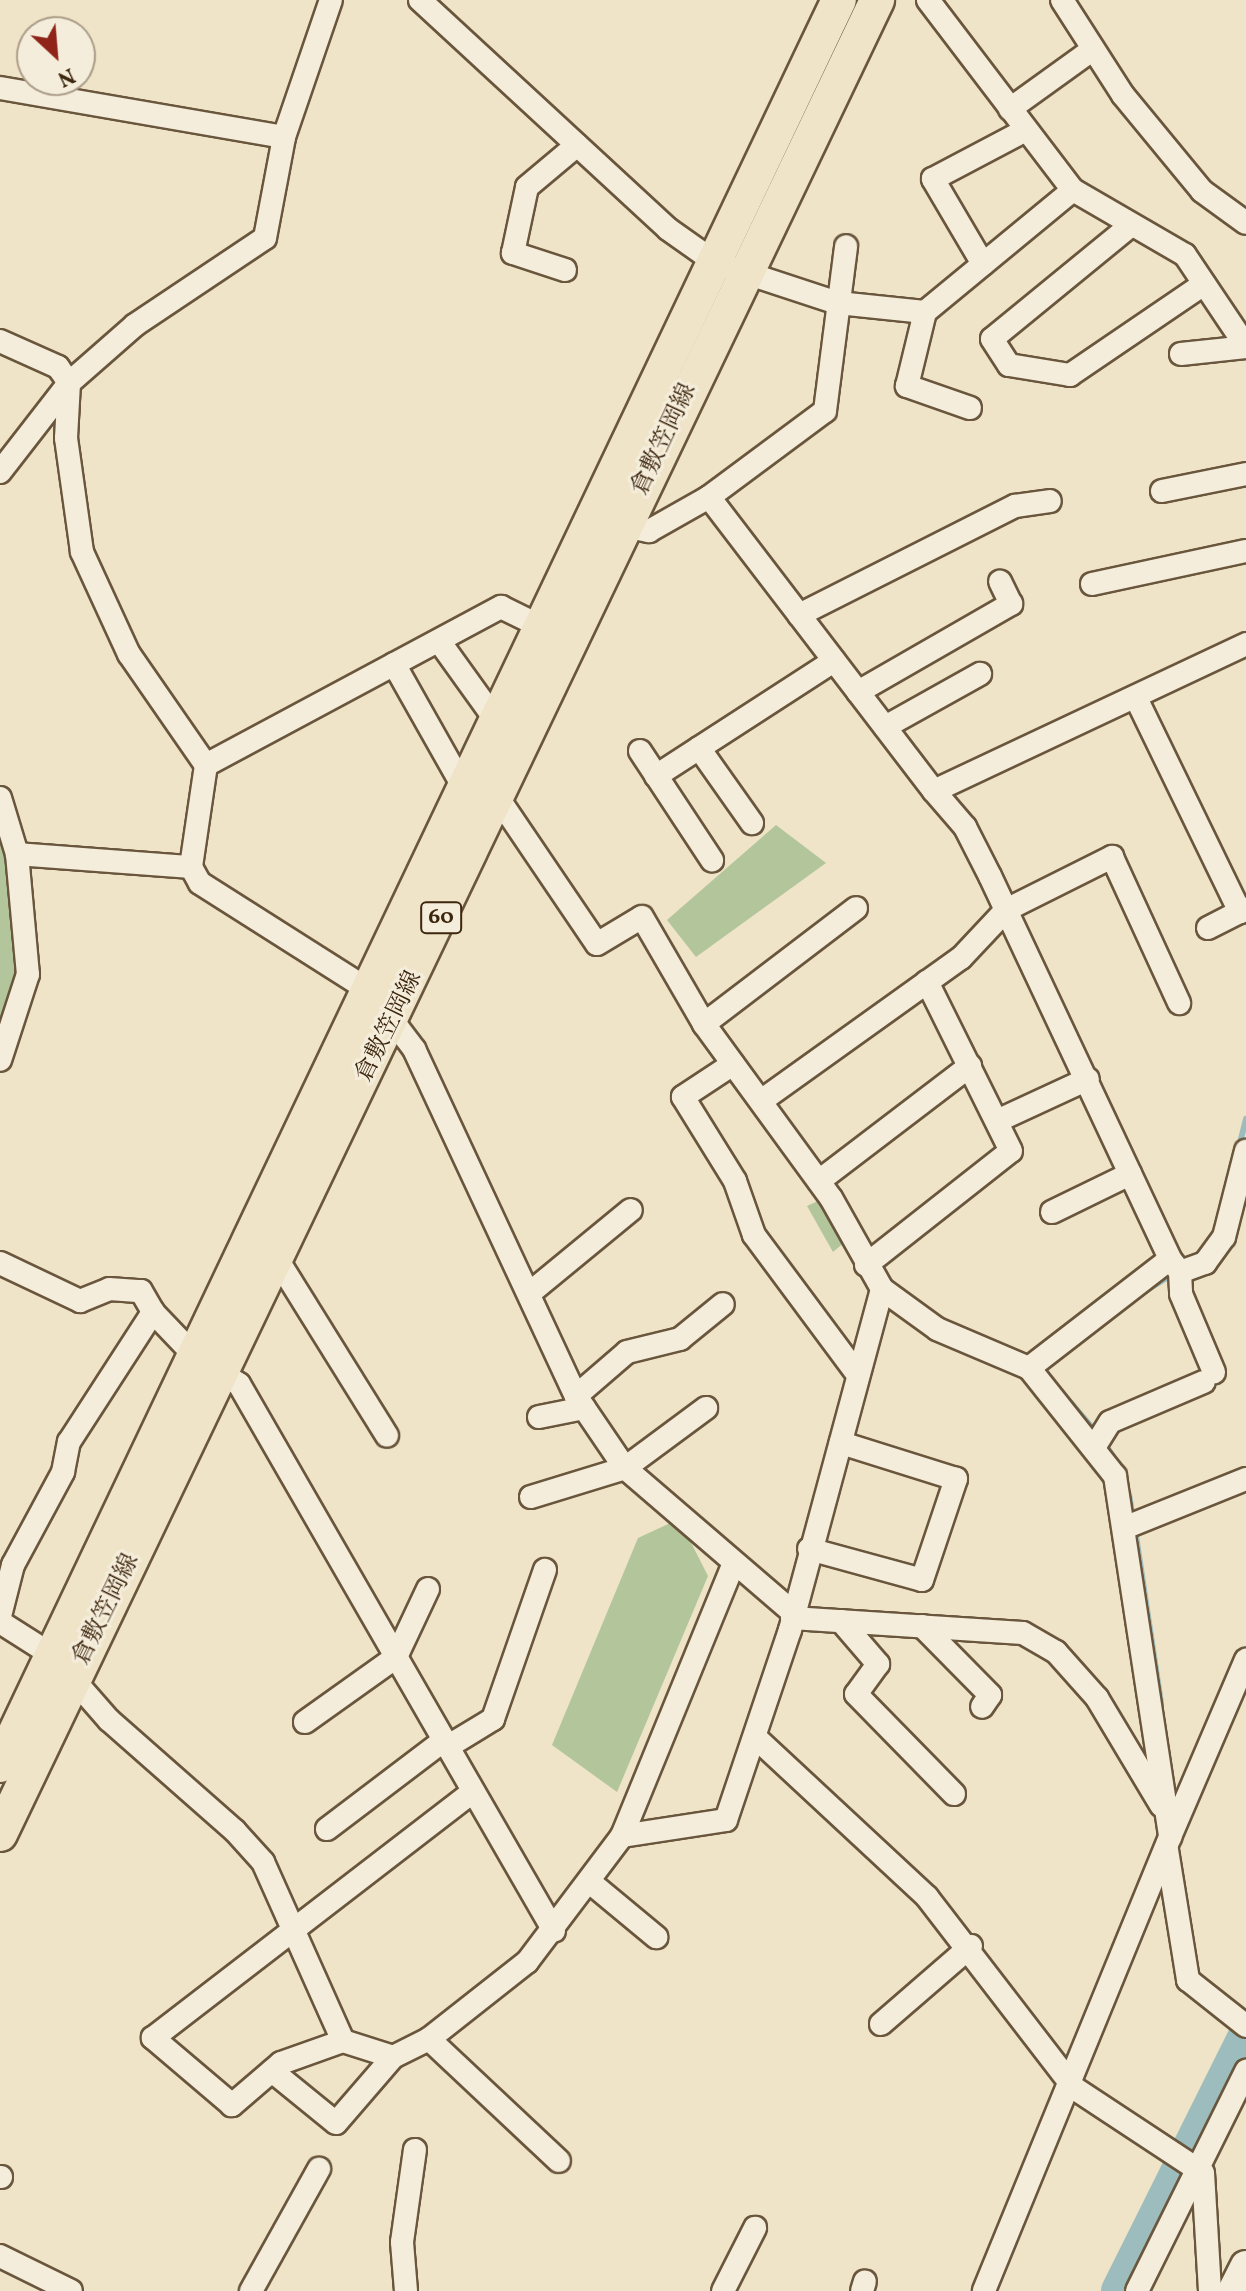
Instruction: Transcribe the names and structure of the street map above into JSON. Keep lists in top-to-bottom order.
{
  "streets": {
    "main road": ["倉敷笠岡線", "60"]
  },
  "north": "bottom right"
}
